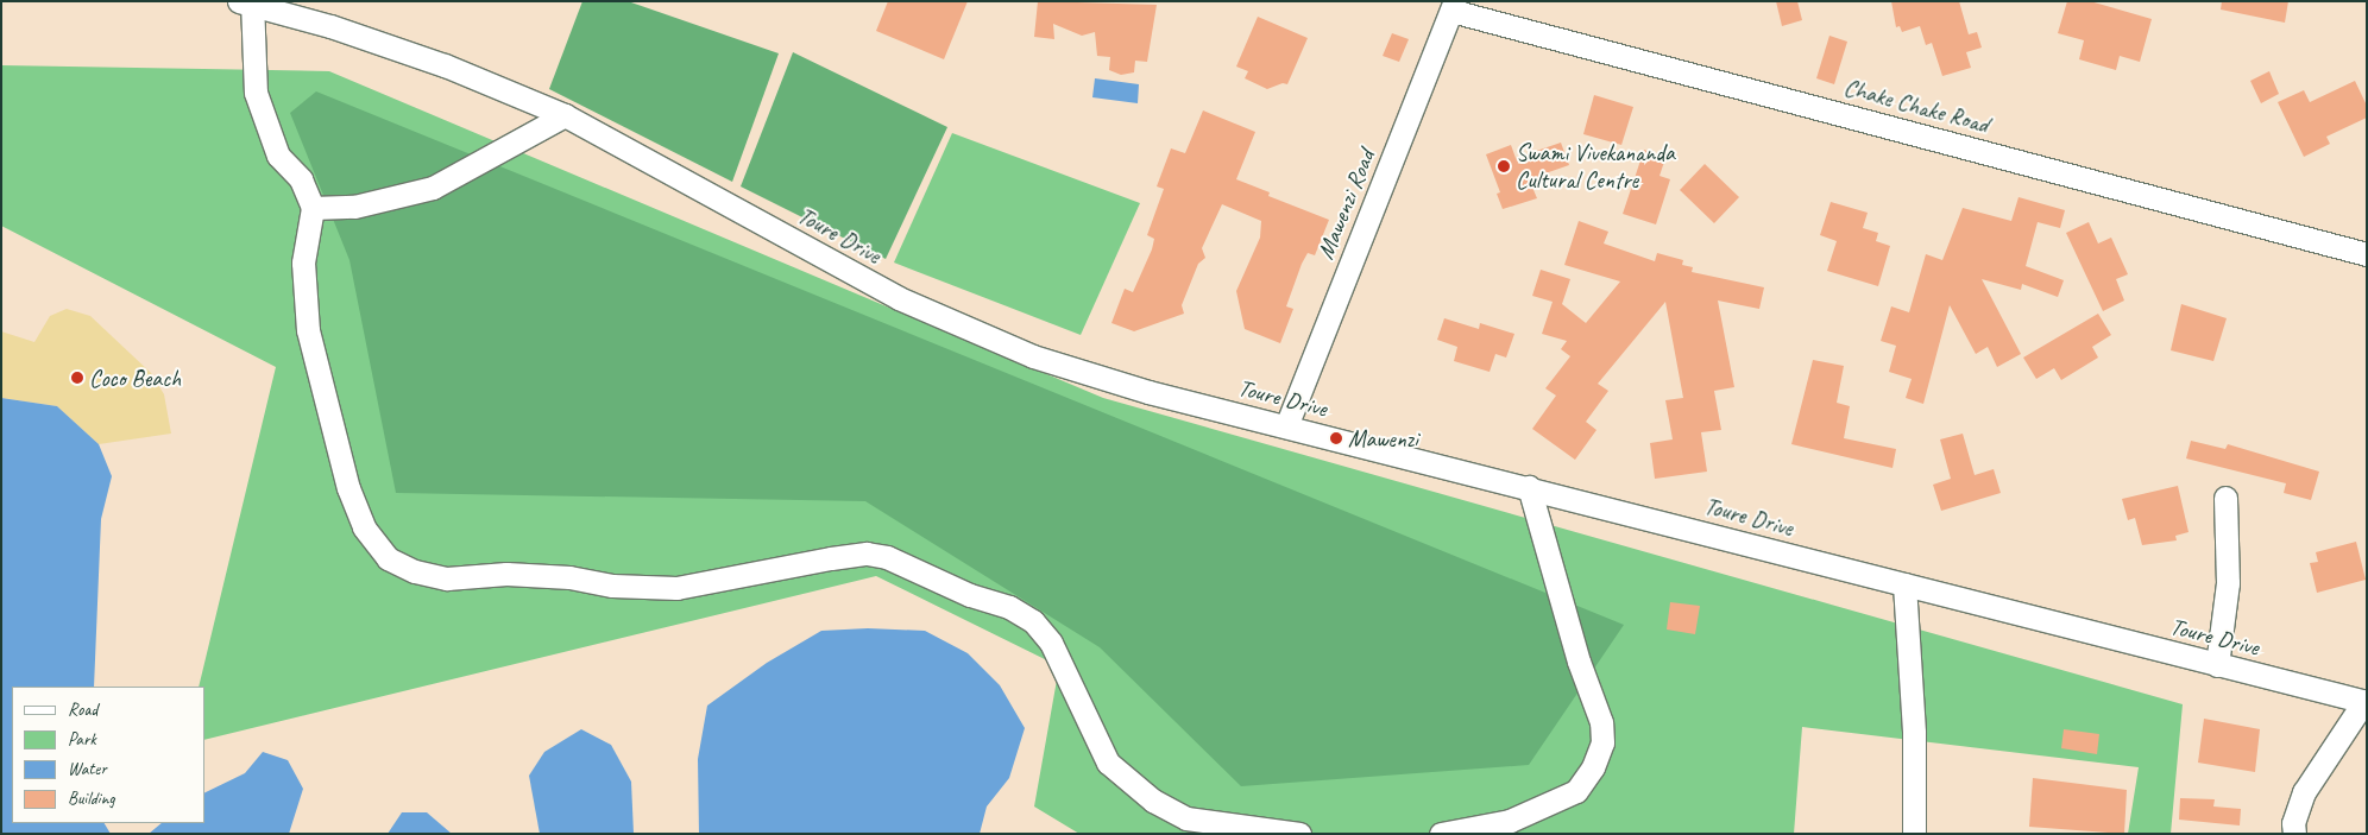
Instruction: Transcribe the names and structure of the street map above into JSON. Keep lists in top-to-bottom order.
{
  "streets": {
    "street": ["Chake Chake Road", "Mawenzi Road", "Toure Drive"]
  },
  "crossings": [
    ["Chake Chake Road", "Mawenzi Road"],
    ["Mawenzi Road", "Toure Drive"]
  ],
  "places": ["Swami Vivekananda Cultural Centre", "Coco Beach", "Mawenzi"],
  "legend": [
    "Road",
    "Park",
    "Water",
    "Building"
  ]
}
